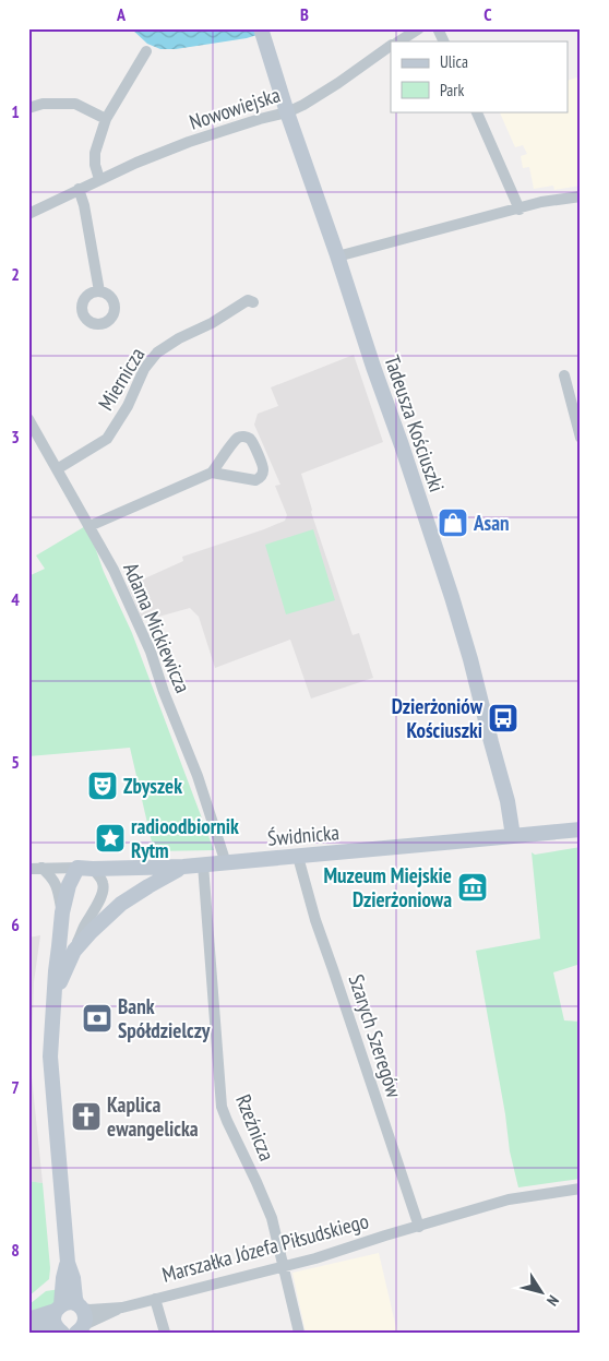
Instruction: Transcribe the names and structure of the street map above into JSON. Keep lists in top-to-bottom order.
{
  "streets": {
    "street": [
      "Nowowiejska",
      "Miernicza",
      "Tadeusza Kościuszki",
      "Adama Mickiewicza",
      "Świdnicka",
      "Szarych Szeregów",
      "Rzeźnicza",
      "Marszałka Józefa Piłsudskiego"
    ]
  },
  "crossings": [
    ["Nowowiejska", "Tadeusza Kościuszki"],
    ["Miernicza", "Adama Mickiewicza"],
    ["Tadeusza Kościuszki", "Świdnicka"],
    ["Adama Mickiewicza", "Świdnicka"],
    ["Świdnicka", "Szarych Szeregów"],
    ["Świdnicka", "Rzeźnicza"],
    ["Szarych Szeregów", "Marszałka Józefa Piłsudskiego"],
    ["Rzeźnicza", "Marszałka Józefa Piłsudskiego"]
  ],
  "places": {
    "shop": ["Asan"],
    "bus stop": ["Dzierżoniów Kościuszki"],
    "theatre": ["Zbyszek"],
    "place": ["radioodbiornik Rytm"],
    "museum": ["Muzeum Miejskie Dzierżoniowa"],
    "bank": ["Bank Spółdzielczy"],
    "church": ["Kaplica ewangelicka"]
  },
  "legend": ["Ulica", "Park"],
  "north": "bottom right",
  "grid": {
    "columns": ["A", "B", "C"],
    "rows": [
      "1",
      "2",
      "3",
      "4",
      "5",
      "6",
      "7",
      "8"
    ]
  }
}
